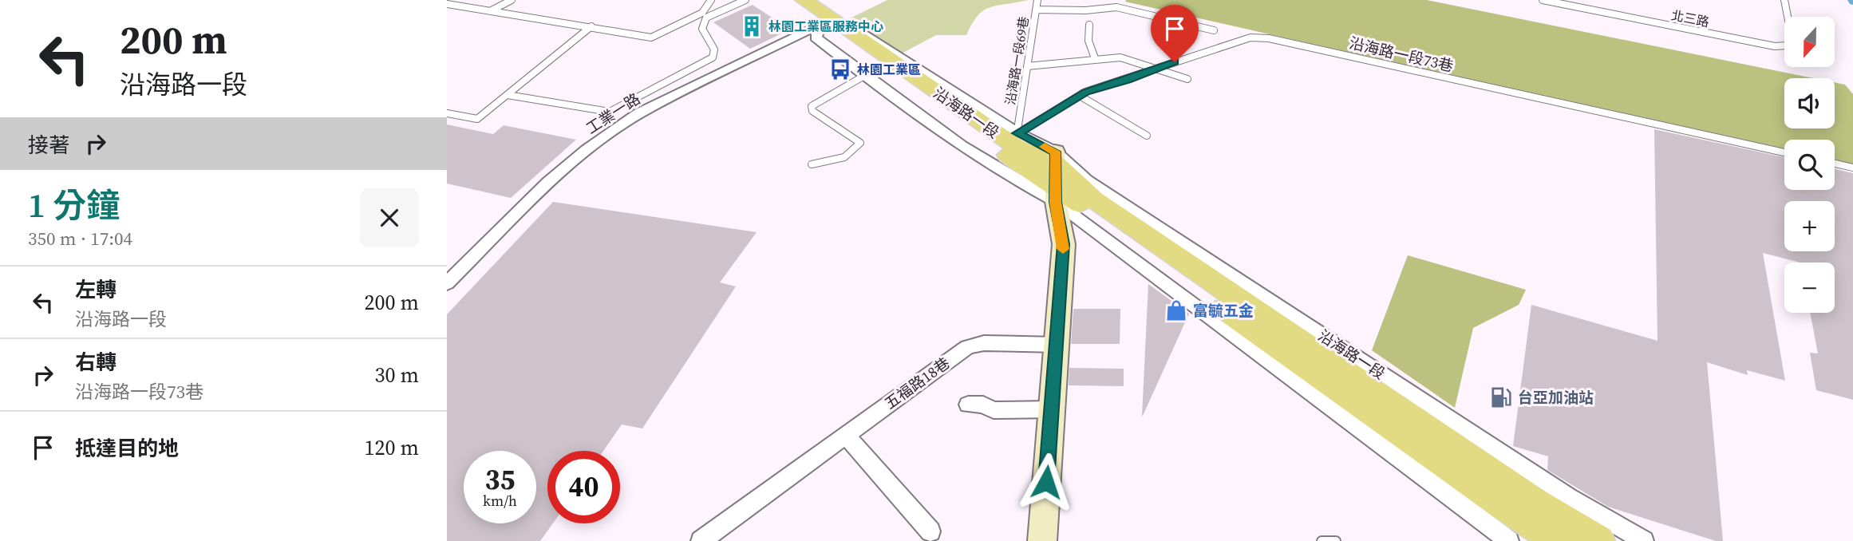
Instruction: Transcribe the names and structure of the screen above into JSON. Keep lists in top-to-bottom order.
{
  "streets": {
    "main road": ["沿海路一段"],
    "street": ["工業一路", "五福路18巷"],
    "lane": ["北三路", "沿海路一段73巷", "沿海路一段69巷"]
  },
  "crossings": [
    ["沿海路一段73巷", "沿海路一段69巷"],
    ["沿海路一段73巷", "沿海路一段"],
    ["沿海路一段69巷", "沿海路一段"],
    ["沿海路一段", "工業一路"]
  ],
  "places": {
    "building": ["林園工業區服務中心"],
    "bus stop": ["林園工業區"],
    "shop": ["富毓五金"],
    "fuel station": ["台亞加油站"]
  },
  "north": "bottom",
  "page": {
    "turn": ["200 m", "沿海路一段"],
    "map_buttons": ["+", "−"],
    "then": "接著",
    "heading": ["1 分鐘", "350 m · 17:04"],
    "list": [
      {
        "name": "左轉",
        "note": "沿海路一段",
        "value": "200 m"
      },
      {
        "name": "右轉",
        "note": "沿海路一段73巷",
        "value": "30 m"
      },
      {
        "name": "抵達目的地",
        "value": "120 m"
      }
    ],
    "speed": "35 km/h",
    "limit": "40"
  }
}
